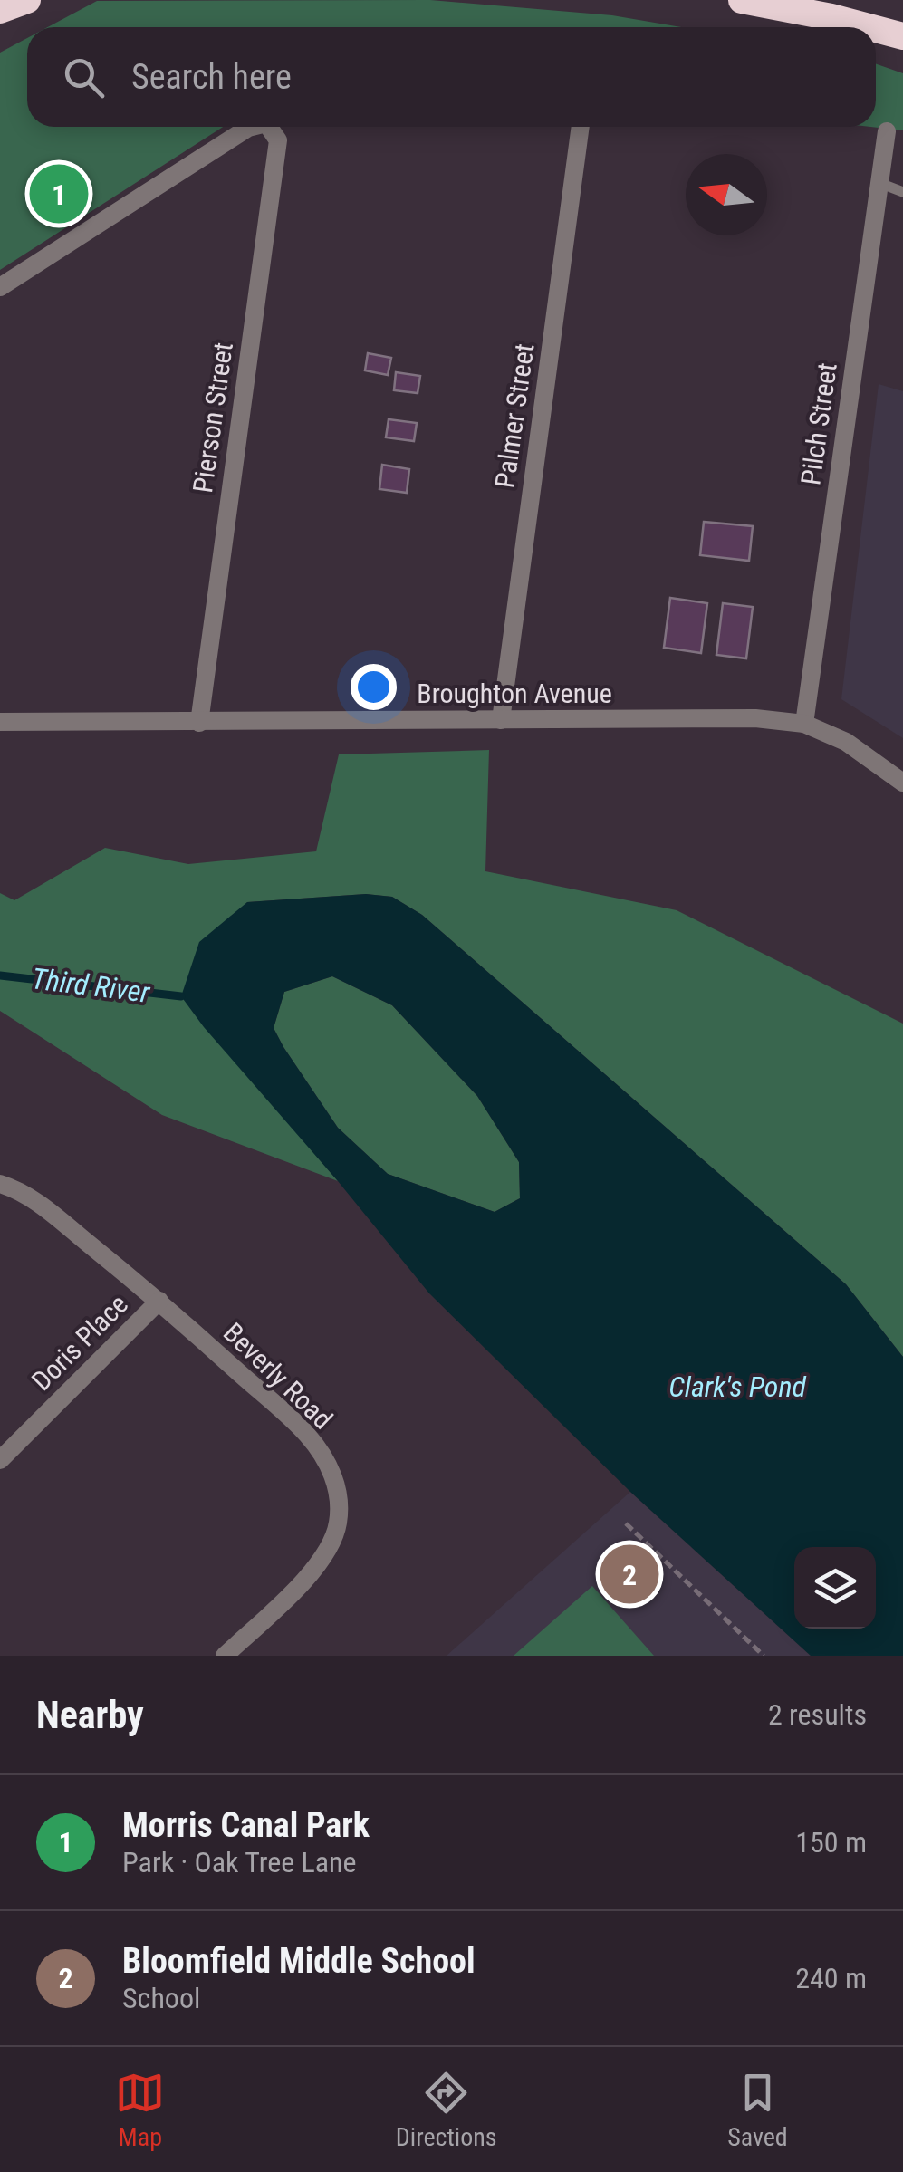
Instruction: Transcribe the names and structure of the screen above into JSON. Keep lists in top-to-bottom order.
{
  "streets": {
    "street": [
      "Palmer Street",
      "Pierson Street",
      "Pilch Street",
      "Broughton Avenue",
      "Doris Place",
      "Beverly Road"
    ]
  },
  "crossings": [
    ["Palmer Street", "Broughton Avenue"],
    ["Pierson Street", "Broughton Avenue"],
    ["Pilch Street", "Broughton Avenue"],
    ["Doris Place", "Beverly Road"]
  ],
  "water": ["Third River", "Clark's Pond"],
  "north": "left",
  "page": {
    "search": "Search here",
    "pins": ["1", "2"],
    "heading": ["Nearby", "2 results"],
    "list": [
      {
        "mark": "1",
        "name": "Morris Canal Park",
        "note": "Park · Oak Tree Lane",
        "value": "150 m"
      },
      {
        "mark": "2",
        "name": "Bloomfield Middle School",
        "note": "School",
        "value": "240 m"
      }
    ],
    "nav": ["Map", "Directions", "Saved"]
  }
}
